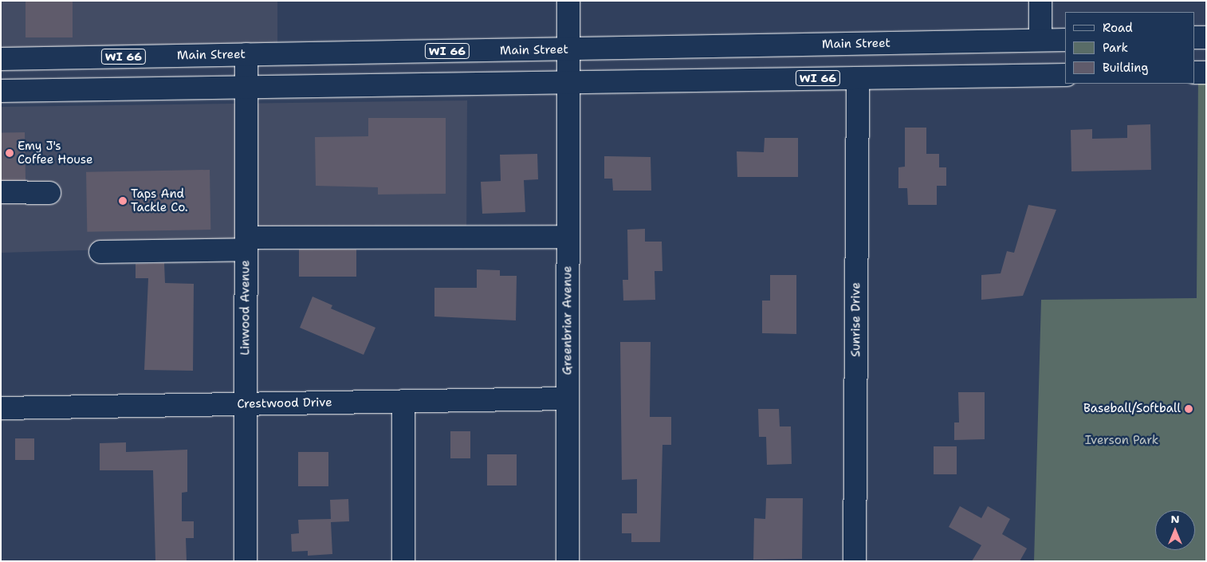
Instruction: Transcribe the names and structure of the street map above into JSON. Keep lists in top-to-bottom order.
{
  "streets": {
    "street": [
      "Main Street",
      "WI 66",
      "Linwood Avenue",
      "Sunrise Drive",
      "Greenbriar Avenue",
      "Crestwood Drive"
    ]
  },
  "crossings": [
    ["Main Street", "Linwood Avenue"],
    ["Main Street", "Greenbriar Avenue"],
    ["WI 66", "Linwood Avenue"],
    ["WI 66", "Sunrise Drive"],
    ["WI 66", "Greenbriar Avenue"],
    ["Linwood Avenue", "Crestwood Drive"],
    ["Greenbriar Avenue", "Crestwood Drive"]
  ],
  "parks": ["Iverson Park"],
  "places": ["Emy J's Coffee House", "Taps And Tackle Co.", "Baseball/Softball"],
  "legend": ["Road", "Park", "Building"],
  "north": "top"
}
